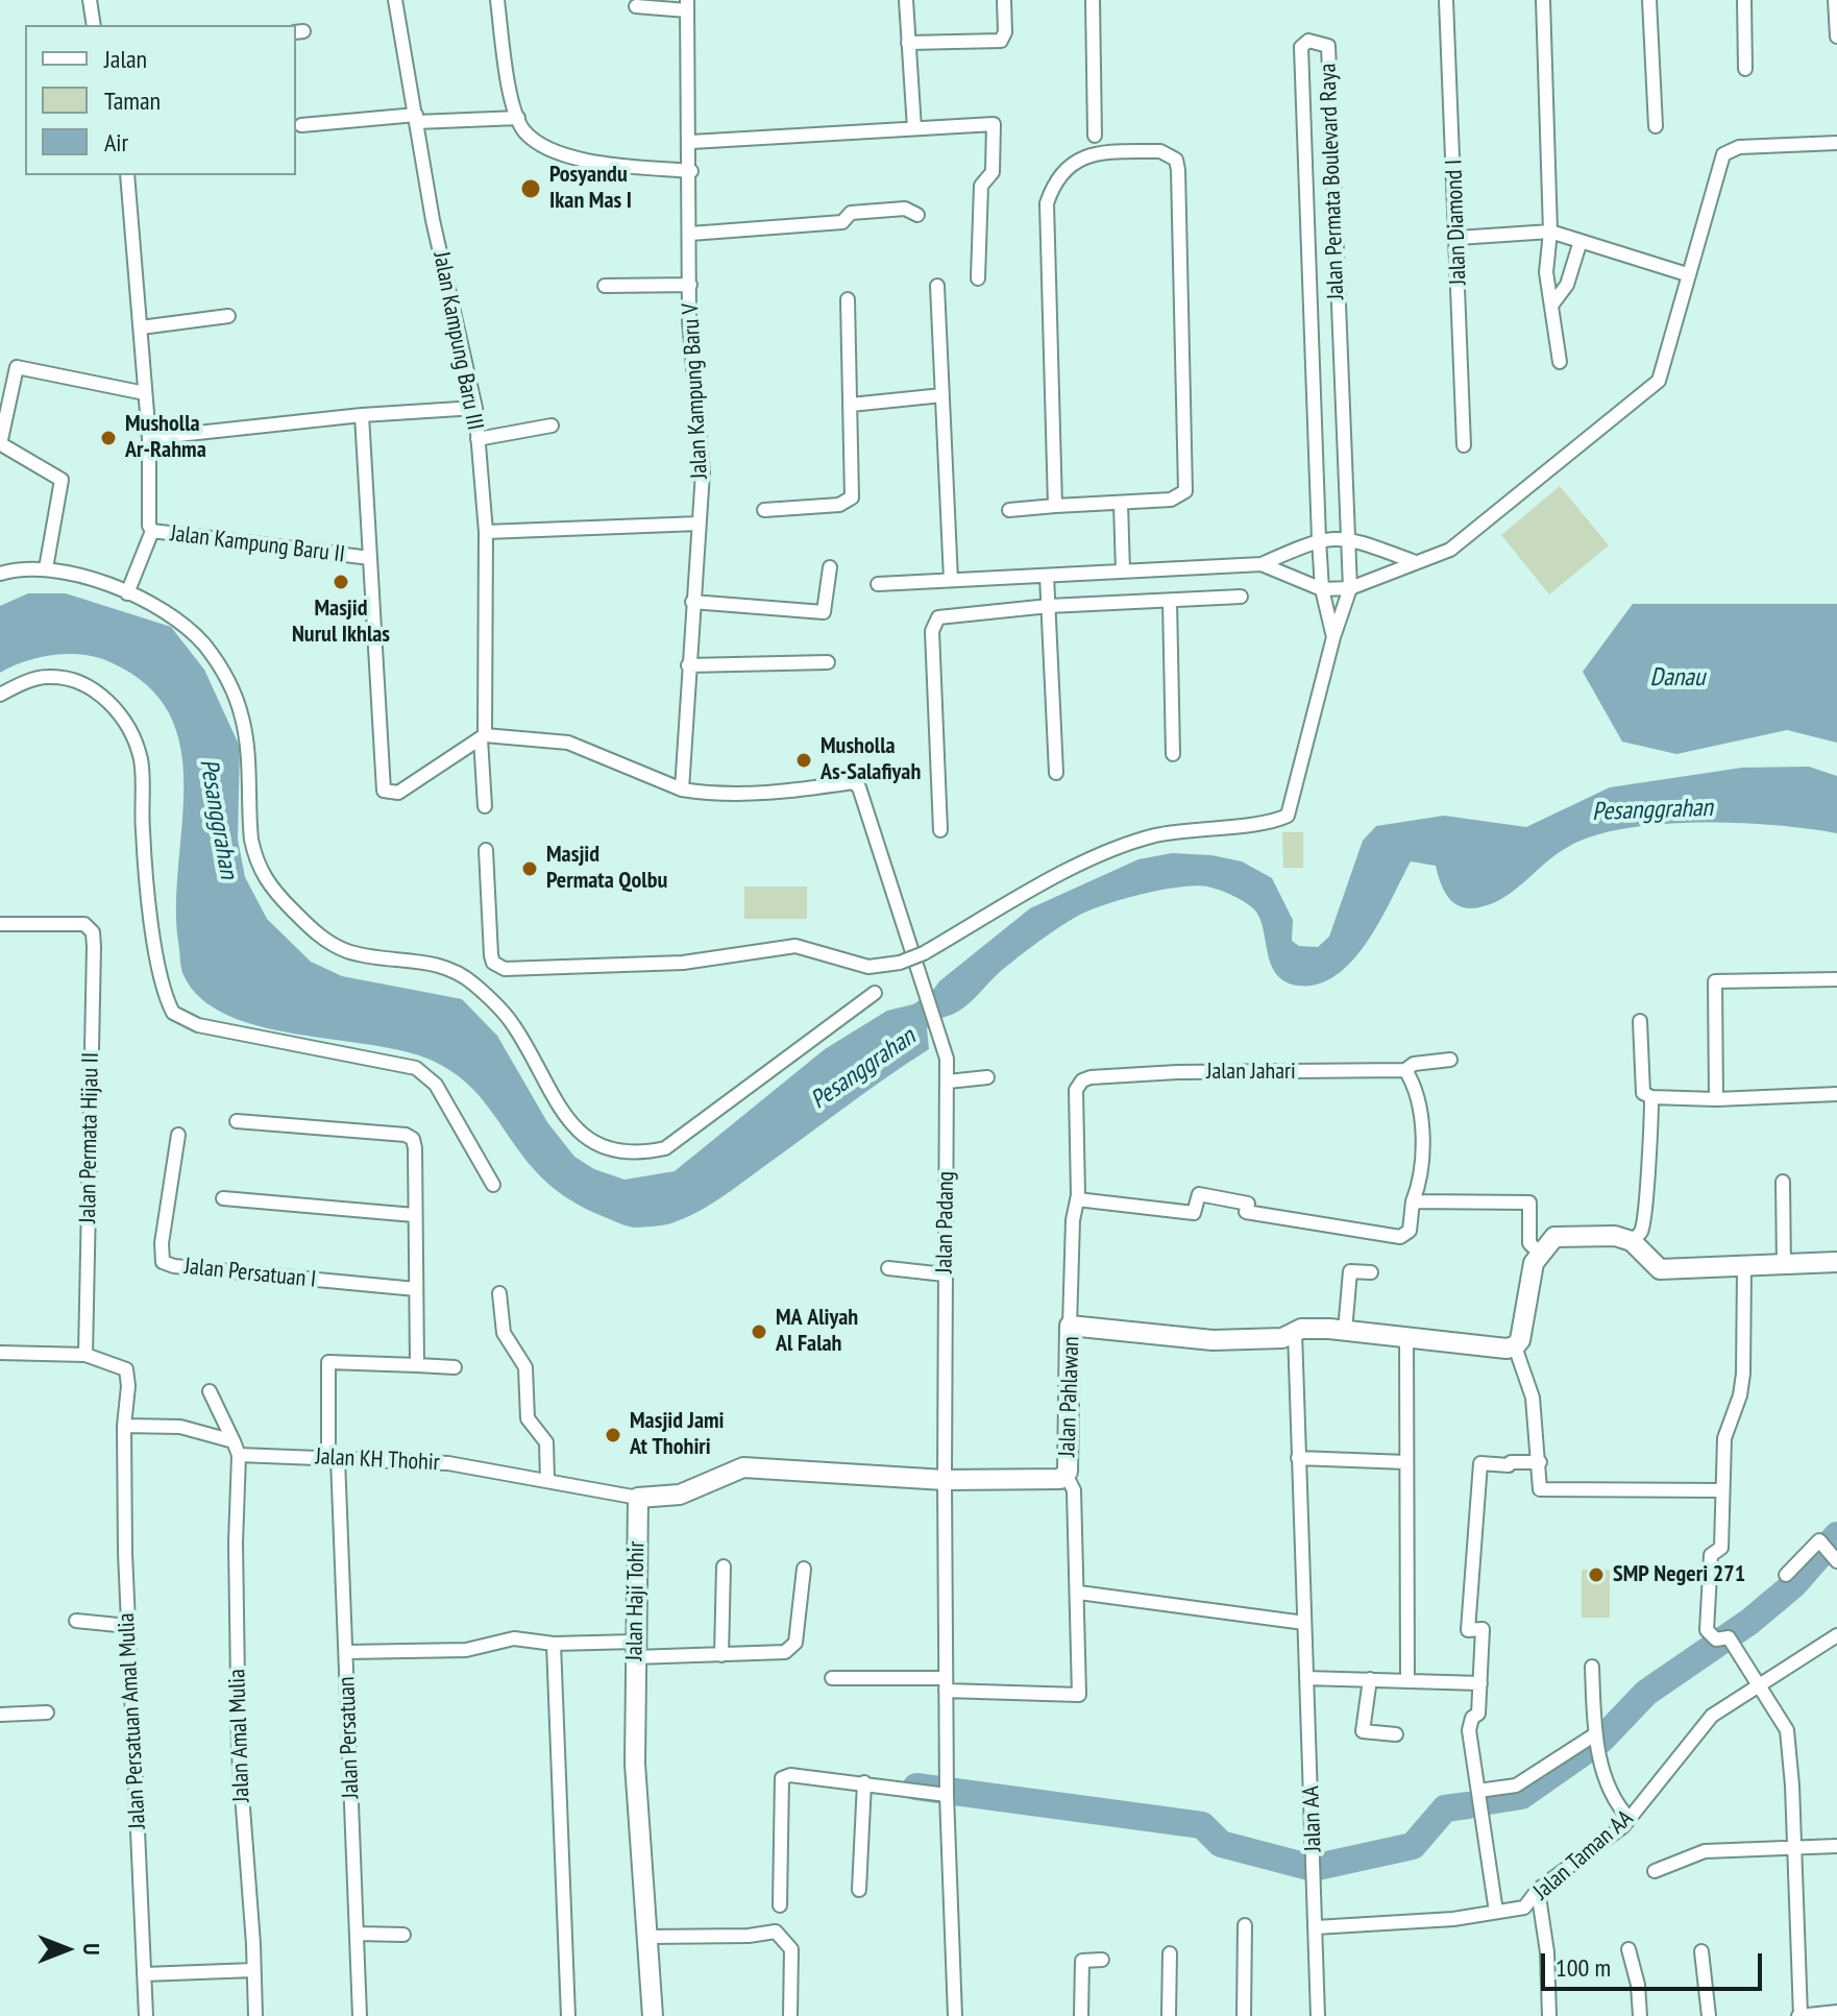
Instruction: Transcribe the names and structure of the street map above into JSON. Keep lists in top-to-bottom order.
{
  "streets": {
    "street": [
      "Jalan Permata Boulevard Raya",
      "Jalan Diamond I",
      "Jalan Kampung Baru III",
      "Jalan Kampung Baru V",
      "Jalan Kampung Baru II",
      "Jalan Jahari",
      "Jalan Permata Hijau II",
      "Jalan Padang",
      "Jalan Persatuan I",
      "Jalan Pahlawan",
      "Jalan KH Thohir",
      "Jalan Haji Tohir",
      "Jalan Persatuan Amal Mulia",
      "Jalan Amal Mulia",
      "Jalan Persatuan",
      "Jalan AA",
      "Jalan Taman AA"
    ]
  },
  "crossings": [
    ["Jalan Kampung Baru III", "Jalan Kampung Baru II"],
    ["Jalan Kampung Baru V", "Jalan Padang"],
    ["Jalan Jahari", "Jalan Pahlawan"],
    ["Jalan Permata Hijau II", "Jalan Persatuan Amal Mulia"],
    ["Jalan Padang", "Jalan Pahlawan"],
    ["Jalan Pahlawan", "Jalan AA"],
    ["Jalan KH Thohir", "Jalan Haji Tohir"],
    ["Jalan KH Thohir", "Jalan Amal Mulia"],
    ["Jalan KH Thohir", "Jalan Persatuan"],
    ["Jalan AA", "Jalan Taman AA"]
  ],
  "water": ["Danau", "Pesanggrahan"],
  "places": [
    "Posyandu Ikan Mas I",
    "Musholla Ar-Rahma",
    "Masjid Nurul Ikhlas",
    "Musholla As-Salafiyah",
    "Masjid Permata Qolbu",
    "MA Aliyah Al Falah",
    "Masjid Jami At Thohiri",
    "SMP Negeri 271"
  ],
  "legend": ["Jalan", "Taman", "Air"],
  "scale_bar": "100 m",
  "north": "right"
}
